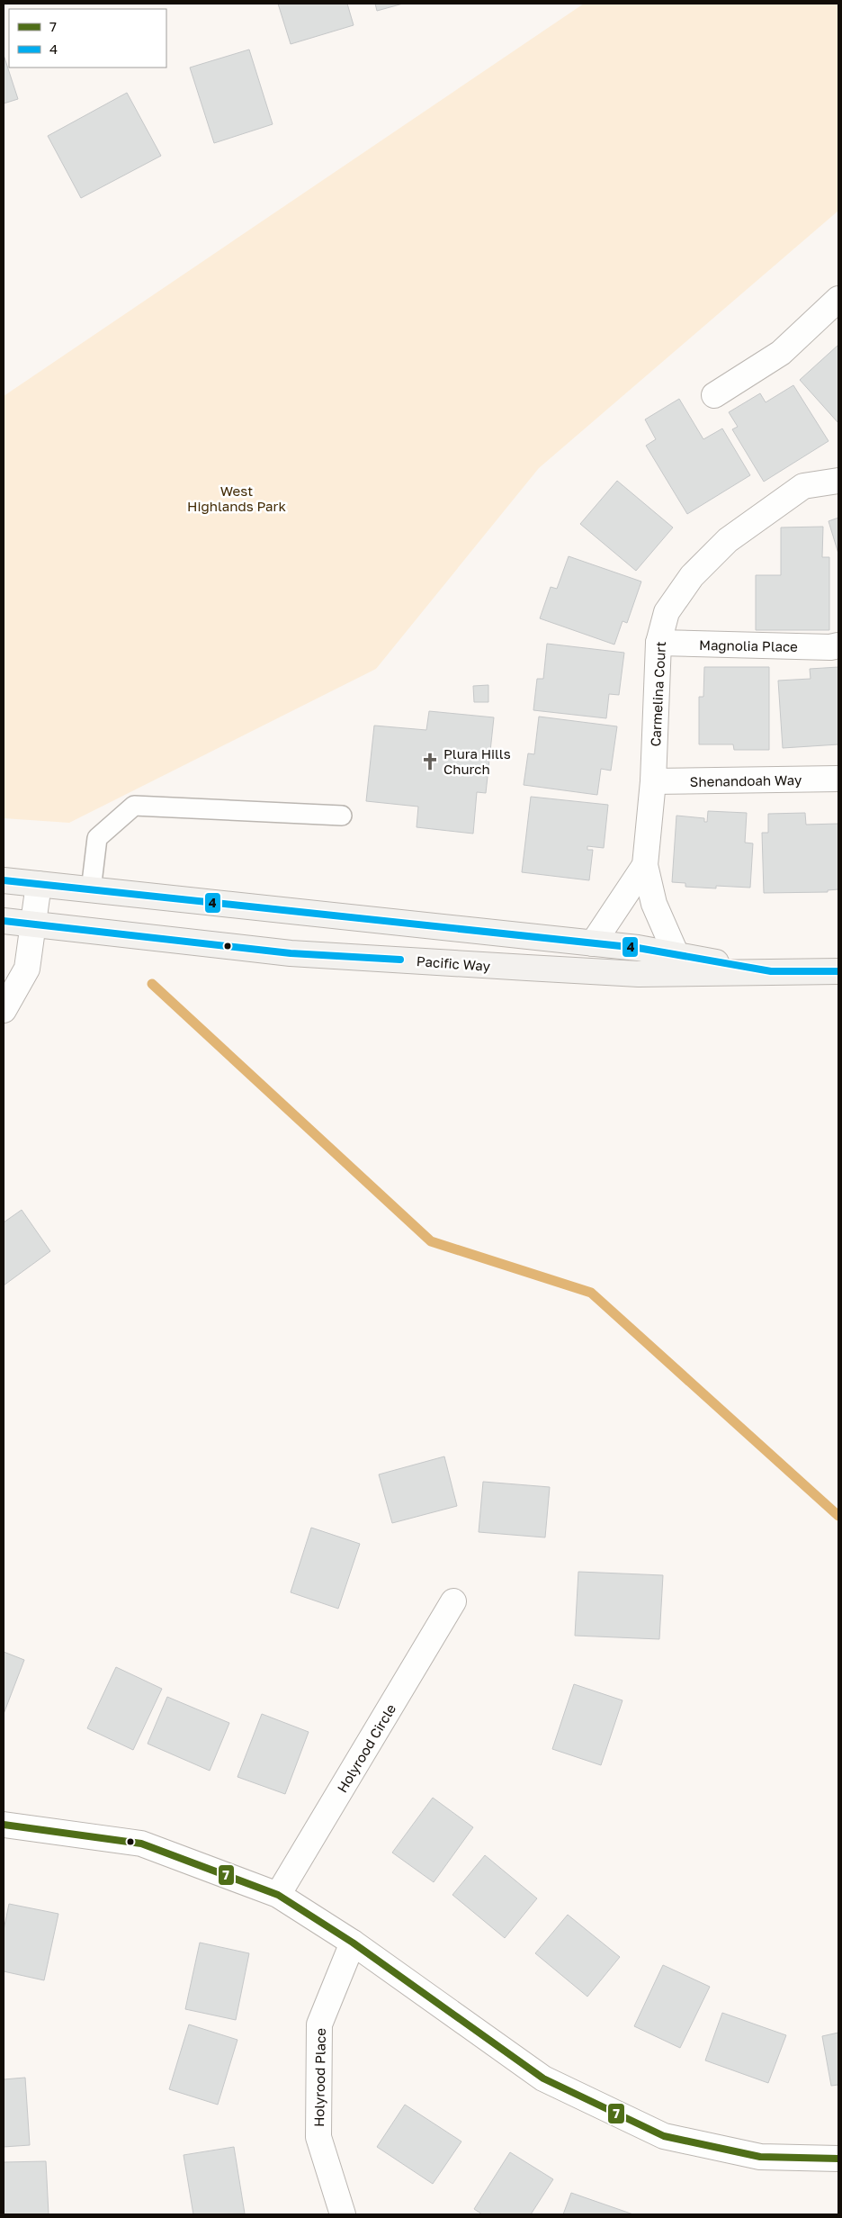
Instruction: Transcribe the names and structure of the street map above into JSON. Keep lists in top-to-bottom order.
{
  "streets": {
    "main road": ["Pacific Way"],
    "street": [
      "Magnolia Place",
      "Carmelina Court",
      "Shenandoah Way",
      "Holyrood Circle",
      "Holyrood Place"
    ]
  },
  "crossings": [
    ["Magnolia Place", "Carmelina Court"],
    ["Carmelina Court", "Shenandoah Way"],
    ["Carmelina Court", "Pacific Way"]
  ],
  "parks": ["West Highlands Park"],
  "places": {
    "church": ["Plura Hills Church"]
  },
  "lines": ["transit line 4", "transit line 7"],
  "legend": ["7", "4"]
}
